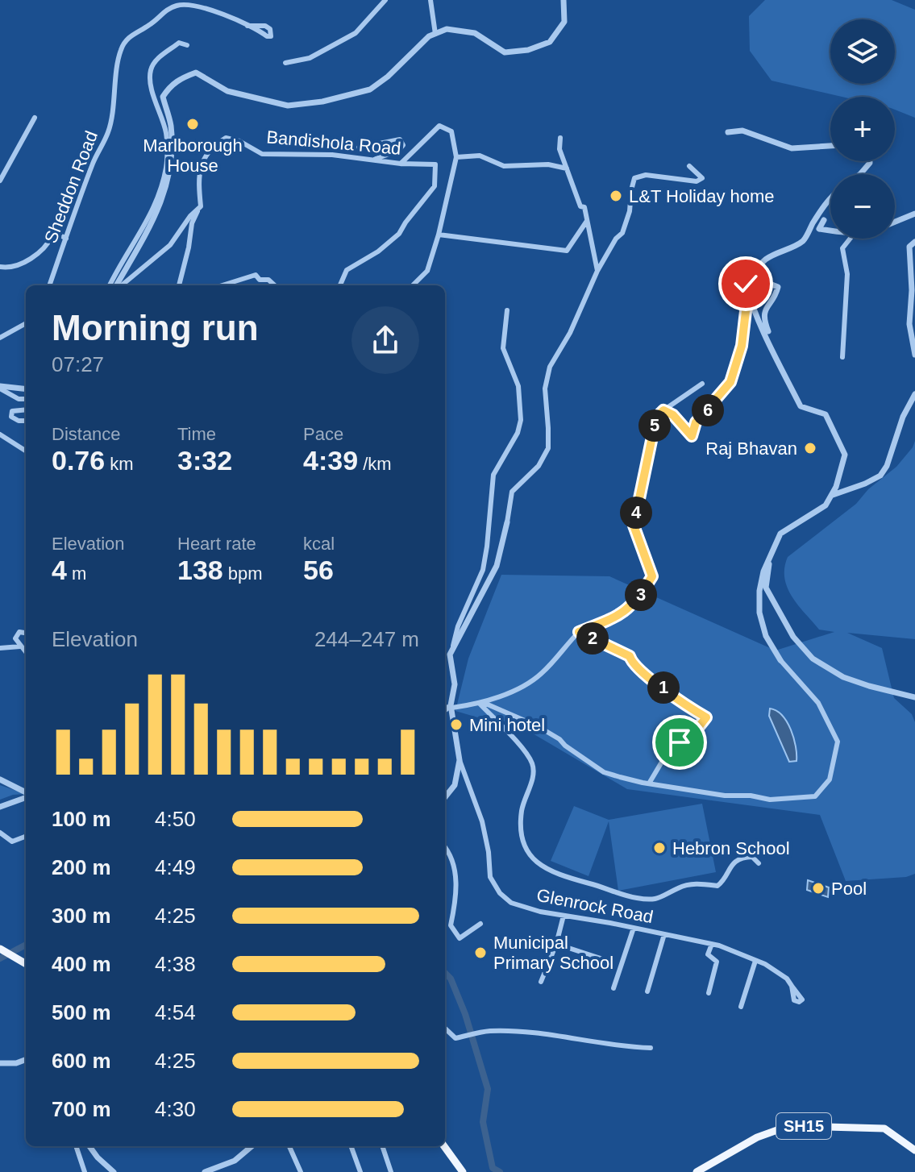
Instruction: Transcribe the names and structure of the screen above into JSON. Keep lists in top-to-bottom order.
{
  "streets": {
    "main road": ["SH15"],
    "street": ["Bandishola Road", "Sheddon Road", "Glenrock Road"]
  },
  "places": [
    "Marlborough House",
    "L&T Holiday home",
    "Raj Bhavan",
    "Mini hotel",
    "Hebron School",
    "Pool",
    "Municipal Primary School"
  ],
  "page": {
    "map_buttons": ["+", "−"],
    "heading": ["Morning run", "07:27"],
    "pins": [
      "6",
      "5",
      "4",
      "3",
      "2",
      "1"
    ],
    "stats": [
      ["Distance", "0.76 km"],
      ["Time", "3:32"],
      ["Pace", "4:39 /km"],
      ["Elevation", "4 m"],
      ["Heart rate", "138 bpm"],
      ["kcal", "56"]
    ],
    "chart": ["Elevation", "244–247 m"],
    "list": [
      {
        "name": "100 m",
        "note": "4:50"
      },
      {
        "name": "200 m",
        "note": "4:49"
      },
      {
        "name": "300 m",
        "note": "4:25"
      },
      {
        "name": "400 m",
        "note": "4:38"
      },
      {
        "name": "500 m",
        "note": "4:54"
      },
      {
        "name": "600 m",
        "note": "4:25"
      },
      {
        "name": "700 m",
        "note": "4:30"
      }
    ]
  }
}
